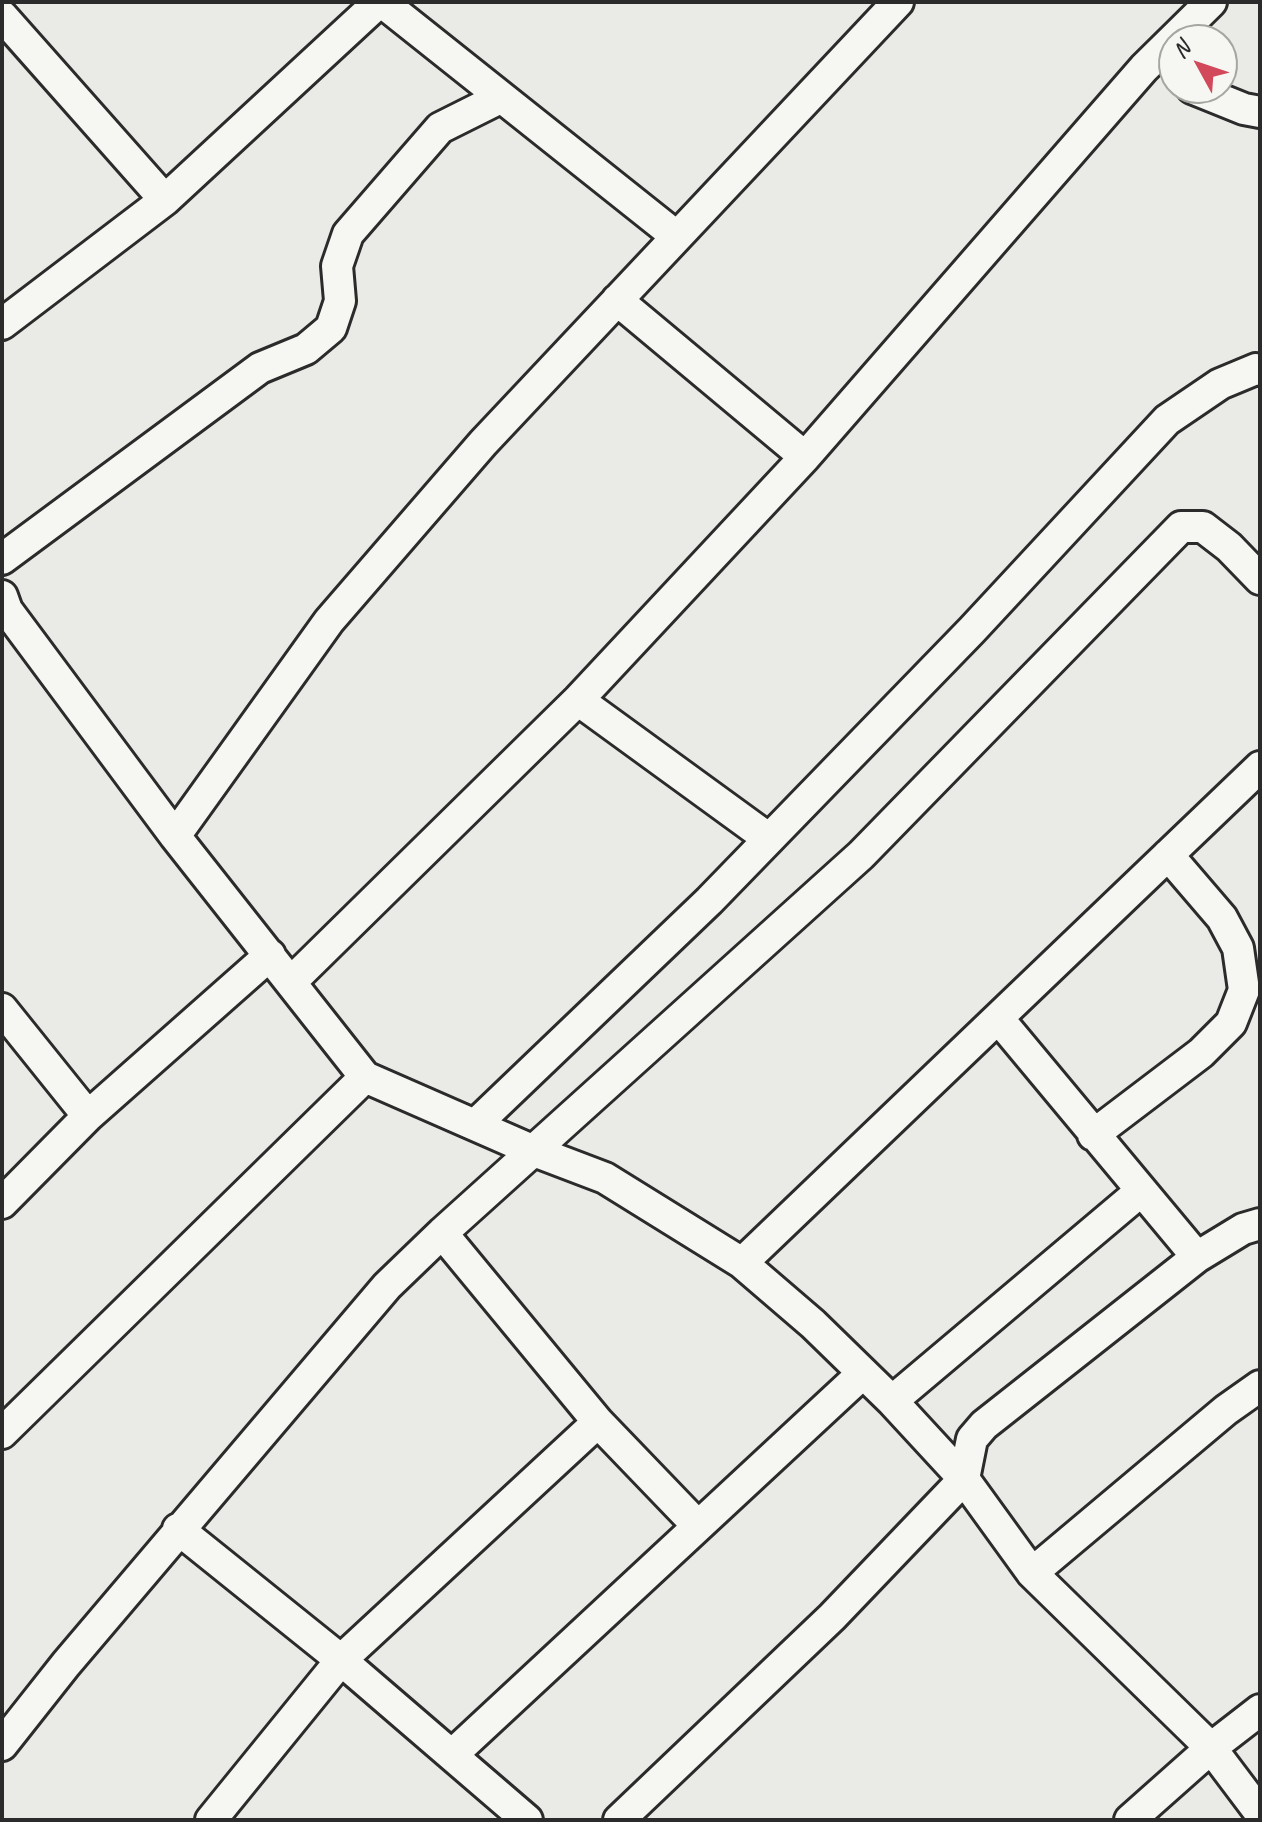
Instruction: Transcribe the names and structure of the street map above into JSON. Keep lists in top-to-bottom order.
{
  "north": "top left"
}
